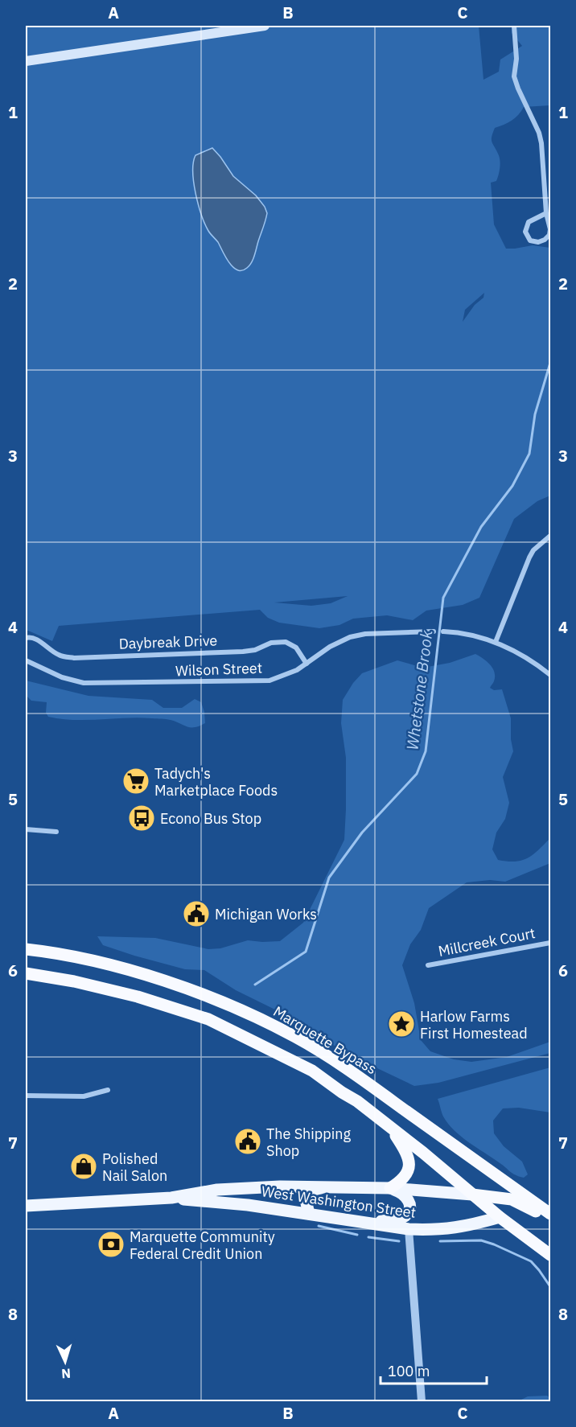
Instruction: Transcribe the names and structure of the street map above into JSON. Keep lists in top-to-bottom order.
{
  "streets": {
    "highway": ["Marquette Bypass"],
    "main road": ["West Washington Street"],
    "street": ["Daybreak Drive", "Wilson Street", "Millcreek Court"]
  },
  "crossings": [
    ["Daybreak Drive", "Wilson Street"]
  ],
  "water": ["Whetstone Brook"],
  "places": {
    "supermarket": ["Tadych's Marketplace Foods"],
    "bus stop": ["Econo Bus Stop"],
    "public building": ["Michigan Works", "The Shipping Shop"],
    "place": ["Harlow Farms First Homestead"],
    "shop": ["Polished Nail Salon"],
    "bank": ["Marquette Community Federal Credit Union"]
  },
  "scale_bar": "100 m",
  "north": "bottom",
  "grid": {
    "columns": ["A", "B", "C"],
    "rows": [
      "1",
      "2",
      "3",
      "4",
      "5",
      "6",
      "7",
      "8"
    ]
  }
}
